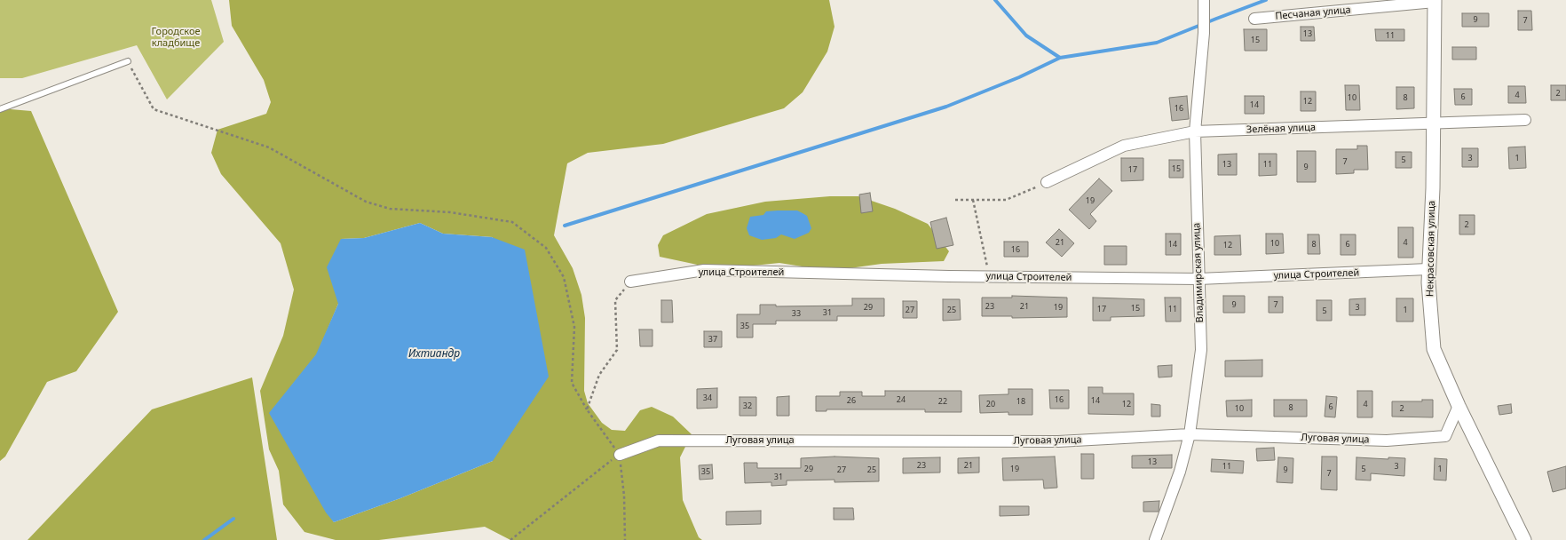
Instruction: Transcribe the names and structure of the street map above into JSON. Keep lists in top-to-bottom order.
{
  "streets": {
    "street": [
      "Песчаная улица",
      "Зелёная улица",
      "Некрасовская улица",
      "улица Строителей",
      "Владимирская улица",
      "Луговая улица"
    ]
  },
  "crossings": [
    ["Песчаная улица", "Некрасовская улица"],
    ["Зелёная улица", "Некрасовская улица"],
    ["Зелёная улица", "Владимирская улица"],
    ["Некрасовская улица", "улица Строителей"],
    ["Некрасовская улица", "Луговая улица"],
    ["улица Строителей", "Владимирская улица"],
    ["Владимирская улица", "Луговая улица"]
  ],
  "water": ["Ихтиандр"],
  "parks": ["Городское кладбище"],
  "house_numbers": [
    "9",
    "7",
    "13",
    "11",
    "15",
    "2",
    "4",
    "6",
    "10",
    "8",
    "12",
    "14",
    "16",
    "3",
    "1",
    "5",
    "7",
    "13",
    "11",
    "9",
    "15",
    "17",
    "19",
    "2",
    "21",
    "4",
    "10",
    "14",
    "8",
    "6",
    "12",
    "16",
    "9",
    "7",
    "23",
    "21",
    "29",
    "19",
    "3",
    "15",
    "17",
    "11",
    "27",
    "25",
    "1",
    "5",
    "31",
    "33",
    "35",
    "37",
    "34",
    "24",
    "16",
    "26",
    "14",
    "22",
    "18",
    "20",
    "12",
    "4",
    "32",
    "6",
    "8",
    "10",
    "2",
    "13",
    "23",
    "21",
    "11",
    "3",
    "29",
    "19",
    "5",
    "1",
    "27",
    "25",
    "9",
    "35",
    "7",
    "31"
  ]
}
